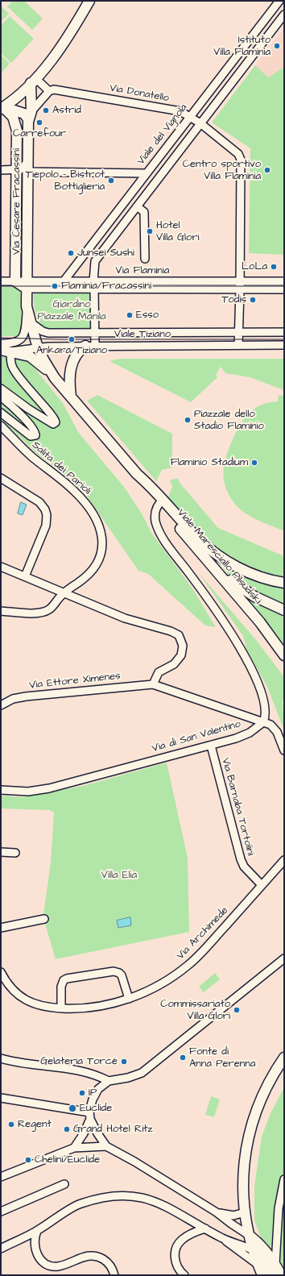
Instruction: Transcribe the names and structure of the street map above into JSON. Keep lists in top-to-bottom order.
{
  "streets": {
    "main road": ["Via Cesare Fracassini", "Viale Tiziano", "Viale Maresciallo Pilsudski"],
    "street": [
      "Via Donatello",
      "Viale del Vignola",
      "Via Flaminia",
      "Salita dei Parioli",
      "Via Ettore Ximenes",
      "Via di San Valentino",
      "Via Barnaba Tortolini",
      "Via Archimede"
    ]
  },
  "crossings": [
    ["Via Donatello", "Viale del Vignola"],
    ["Via Donatello", "Via Flaminia"],
    ["Viale del Vignola", "Via Flaminia"],
    ["Via Cesare Fracassini", "Via Flaminia"],
    ["Via Cesare Fracassini", "Viale Tiziano"],
    ["Via Cesare Fracassini", "Viale Maresciallo Pilsudski"],
    ["Via di San Valentino", "Via Barnaba Tortolini"],
    ["Via Barnaba Tortolini", "Via Archimede"]
  ],
  "parks": ["Giardino Piazzale Manila", "Villa Elia"],
  "places": [
    "Istituto Villa Flaminia",
    "Astrid",
    "Carrefour",
    "Centro sportivo Villa Flaminia",
    "Tiepolo - Bistrot Bottiglieria",
    "Hotel Villa Glori",
    "Junsei Sushi",
    "LoLa",
    "Flaminia/Fracassini",
    "Todis",
    "Esso",
    "Ankara/Tiziano",
    "Piazzale dello Stadio Flaminio",
    "Flaminio Stadium",
    "Commissariato Villa Glori",
    "Fonte di Anna Perenna",
    "Gelateria Torcè",
    "IP",
    "Euclide",
    "Regent",
    "Grand Hotel Ritz",
    "Chelini/Euclide"
  ]
}
